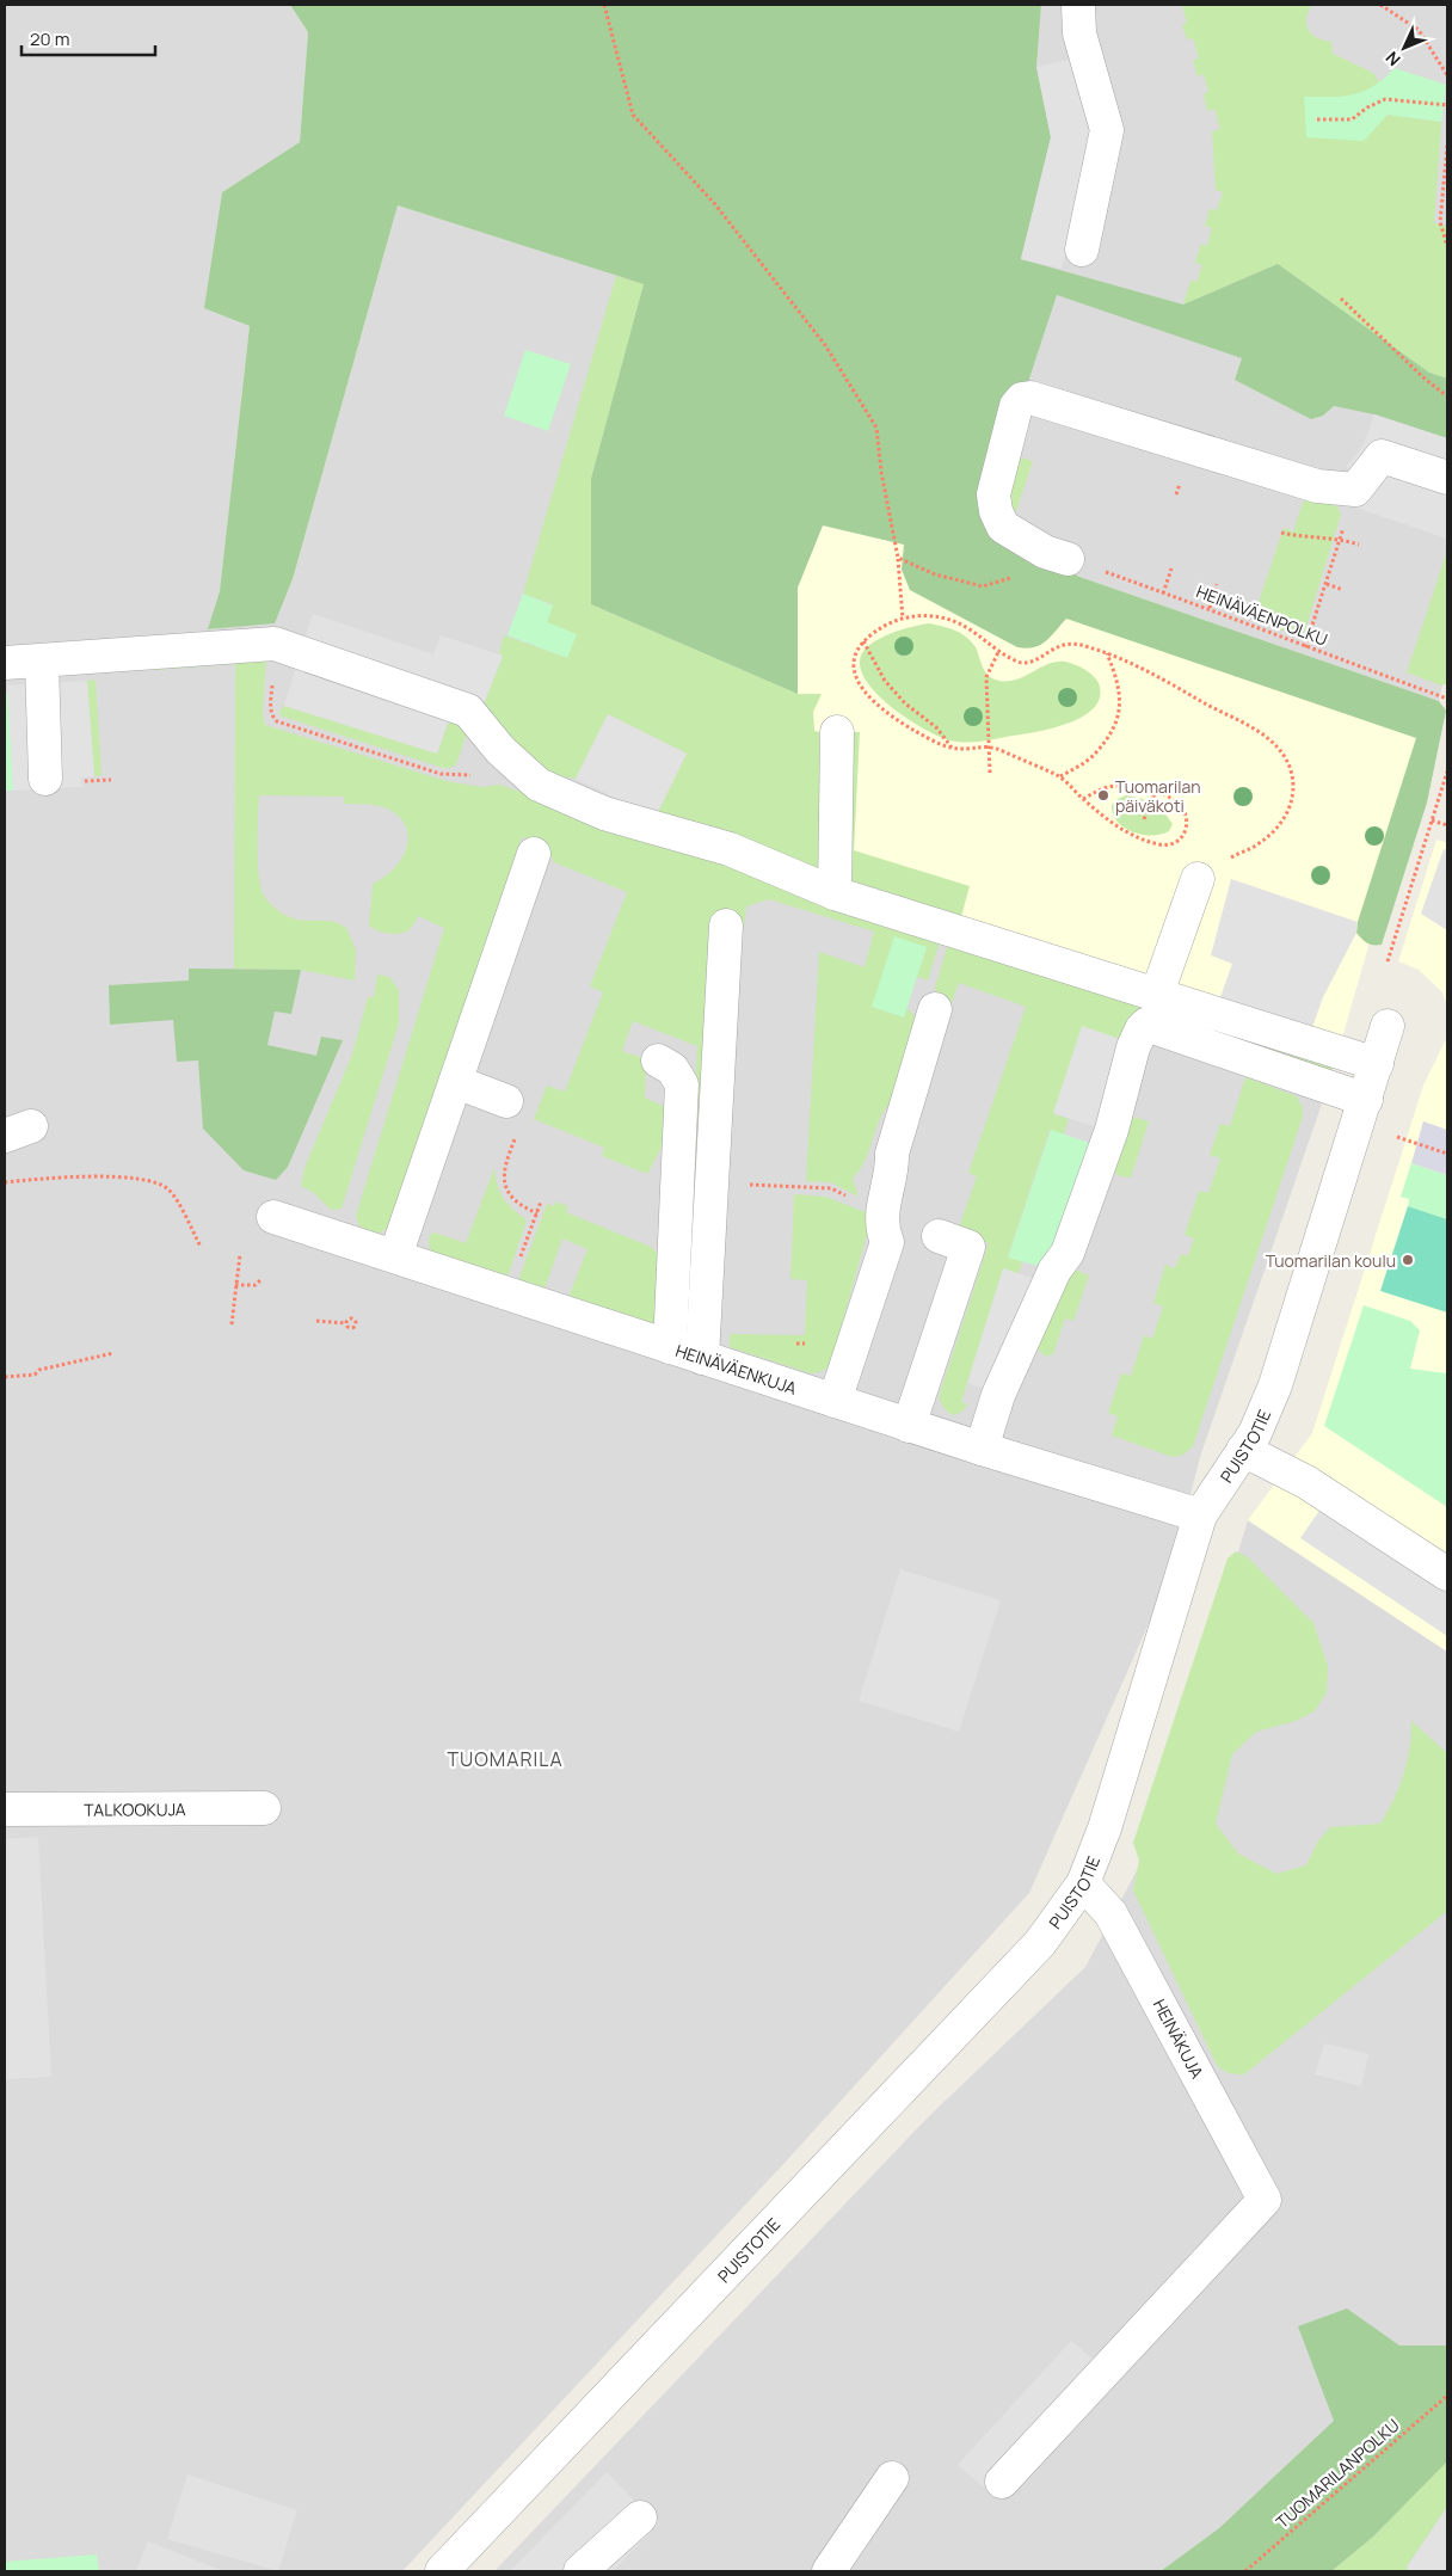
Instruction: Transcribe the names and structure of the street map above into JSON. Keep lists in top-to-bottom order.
{
  "streets": {
    "street": [
      "HEINÄVÄENKUJA",
      "PUISTOTIE",
      "TALKOOKUJA",
      "HEINÄKUJA"
    ],
    "path": ["HEINÄVÄENPOLKU", "TUOMARILANPOLKU"]
  },
  "crossings": [
    ["HEINÄVÄENKUJA", "PUISTOTIE"],
    ["PUISTOTIE", "HEINÄKUJA"]
  ],
  "districts": ["TUOMARILA"],
  "places": ["Tuomarilan päiväkoti", "Tuomarilan koulu"],
  "scale_bar": "20 m",
  "north": "bottom left"
}
